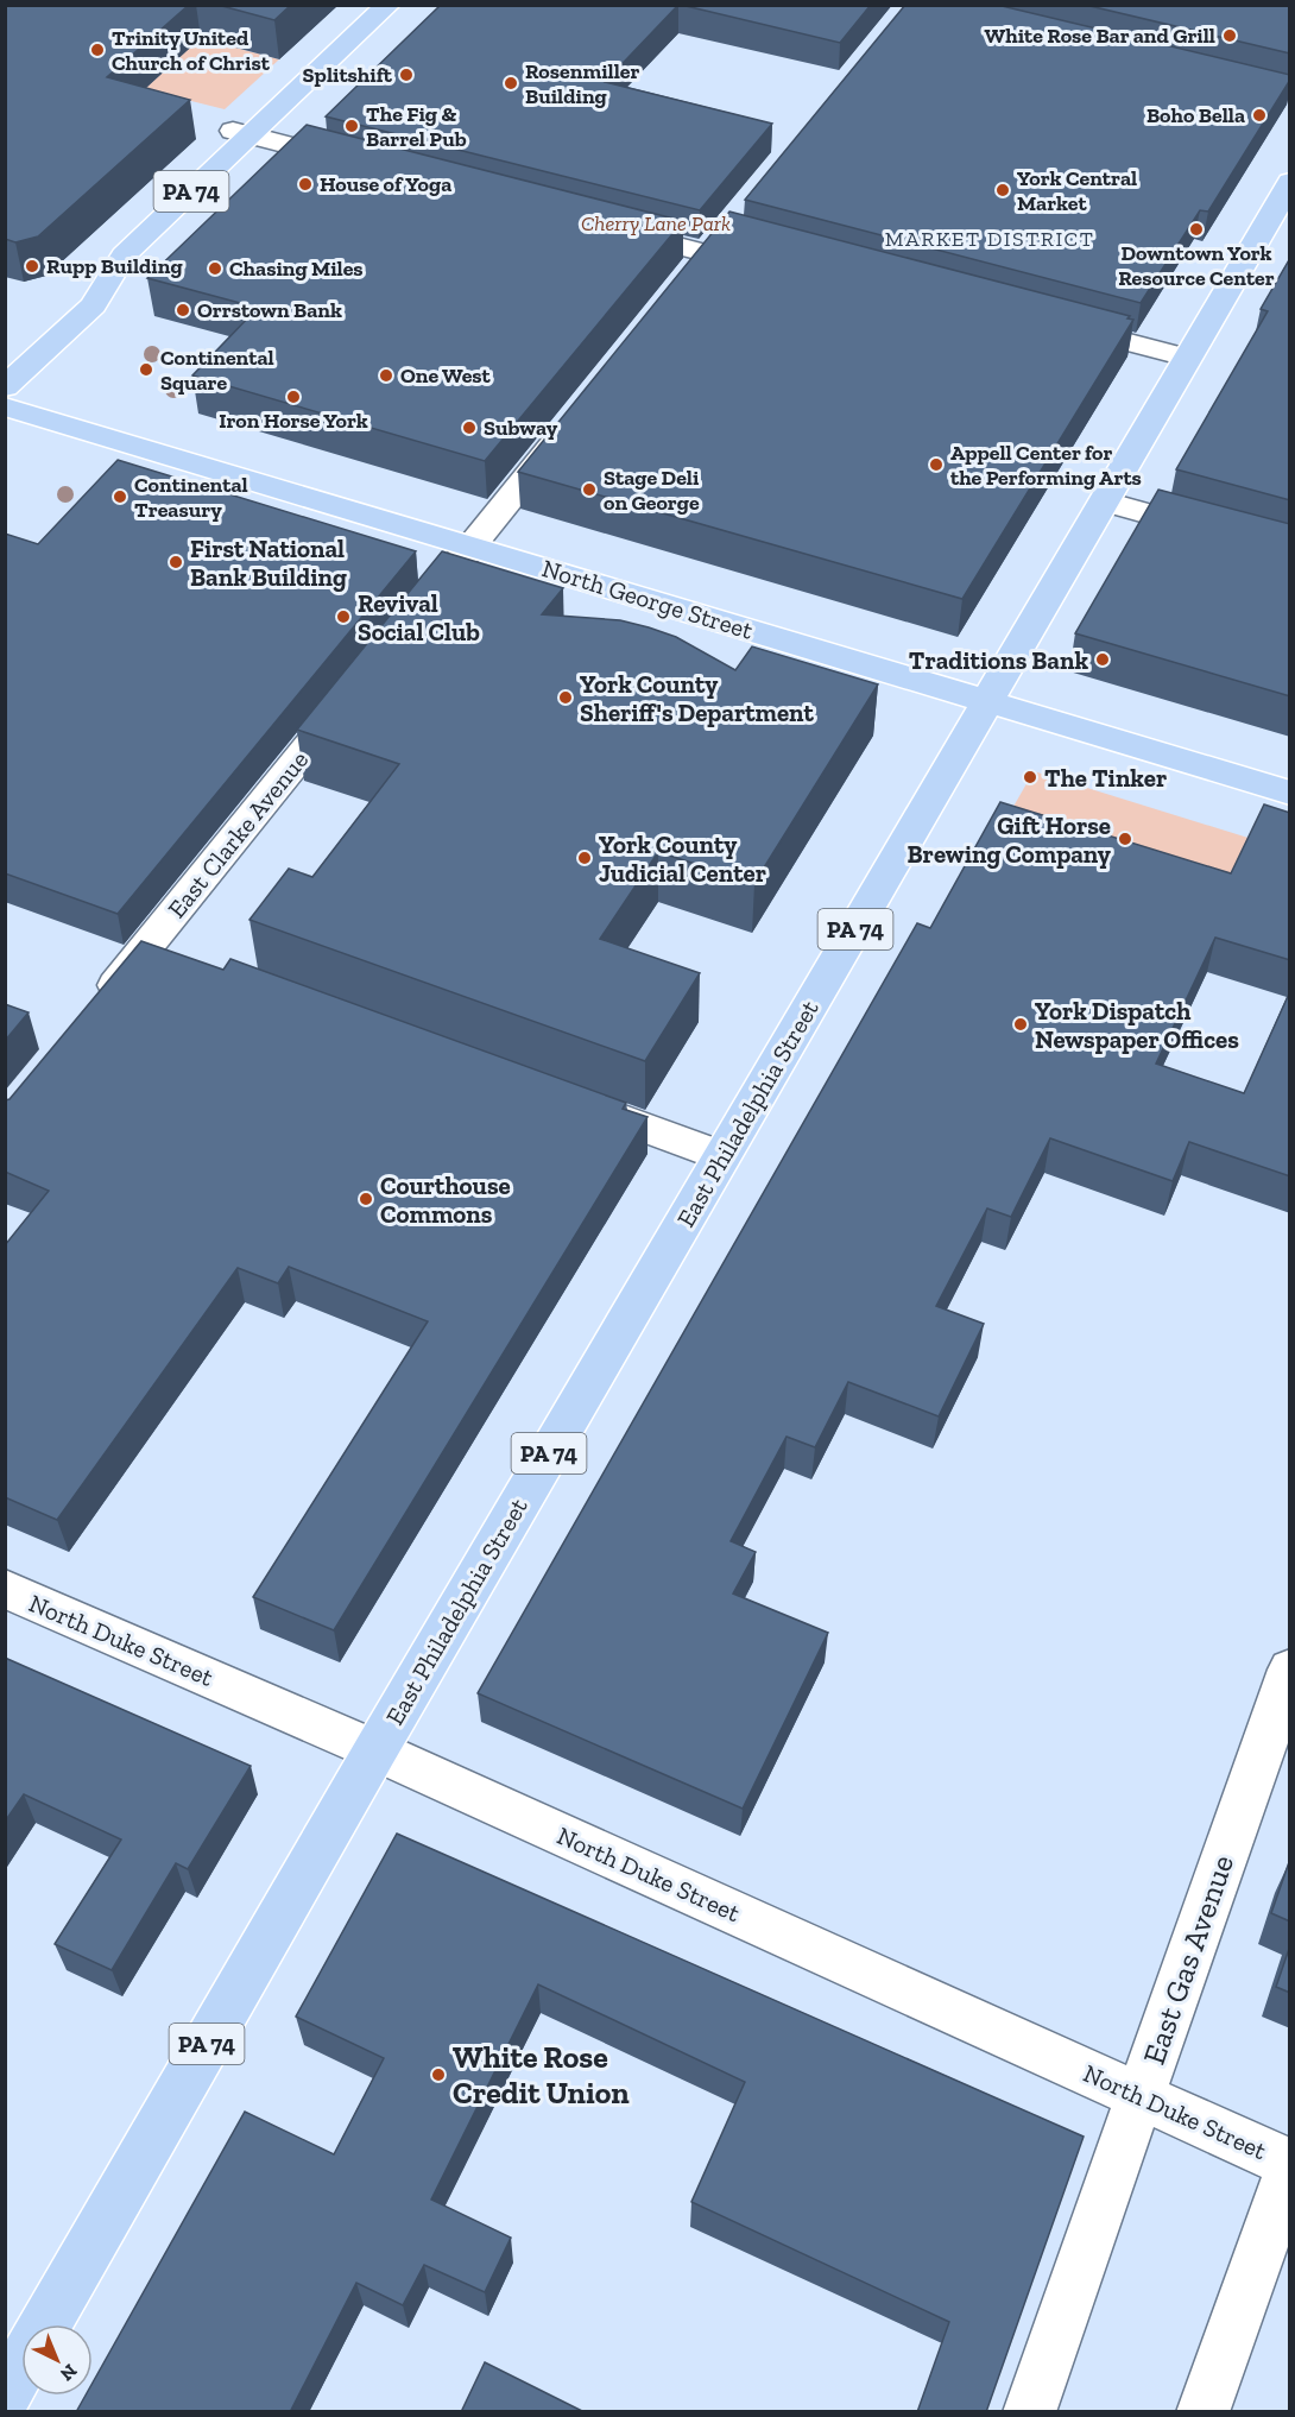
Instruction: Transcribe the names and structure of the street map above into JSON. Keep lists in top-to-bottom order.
{
  "streets": {
    "main road": ["PA 74", "North George Street", "East Philadelphia Street"],
    "street": ["East Clarke Avenue", "North Duke Street", "East Gas Avenue"]
  },
  "crossings": [
    ["PA 74", "North George Street"],
    ["PA 74", "East Philadelphia Street"],
    ["North George Street", "East Philadelphia Street"],
    ["East Philadelphia Street", "North Duke Street"],
    ["North Duke Street", "East Gas Avenue"]
  ],
  "districts": ["MARKET DISTRICT"],
  "parks": ["Cherry Lane Park"],
  "places": [
    "White Rose Bar and Grill",
    "Trinity United Church of Christ",
    "Splitshift",
    "Rosenmiller Building",
    "Boho Bella",
    "The Fig & Barrel Pub",
    "House of Yoga",
    "York Central Market",
    "Downtown York Resource Center",
    "Rupp Building",
    "Chasing Miles",
    "Orrstown Bank",
    "Continental Square",
    "One West",
    "Iron Horse York",
    "Subway",
    "Appell Center for the Performing Arts",
    "Stage Deli on George",
    "Continental Treasury",
    "First National Bank Building",
    "Revival Social Club",
    "Traditions Bank",
    "York County Sheriff's Department",
    "The Tinker",
    "Gift Horse Brewing Company",
    "York County Judicial Center",
    "York Dispatch Newspaper Offices",
    "Courthouse Commons",
    "White Rose Credit Union"
  ],
  "north": "bottom right"
}
